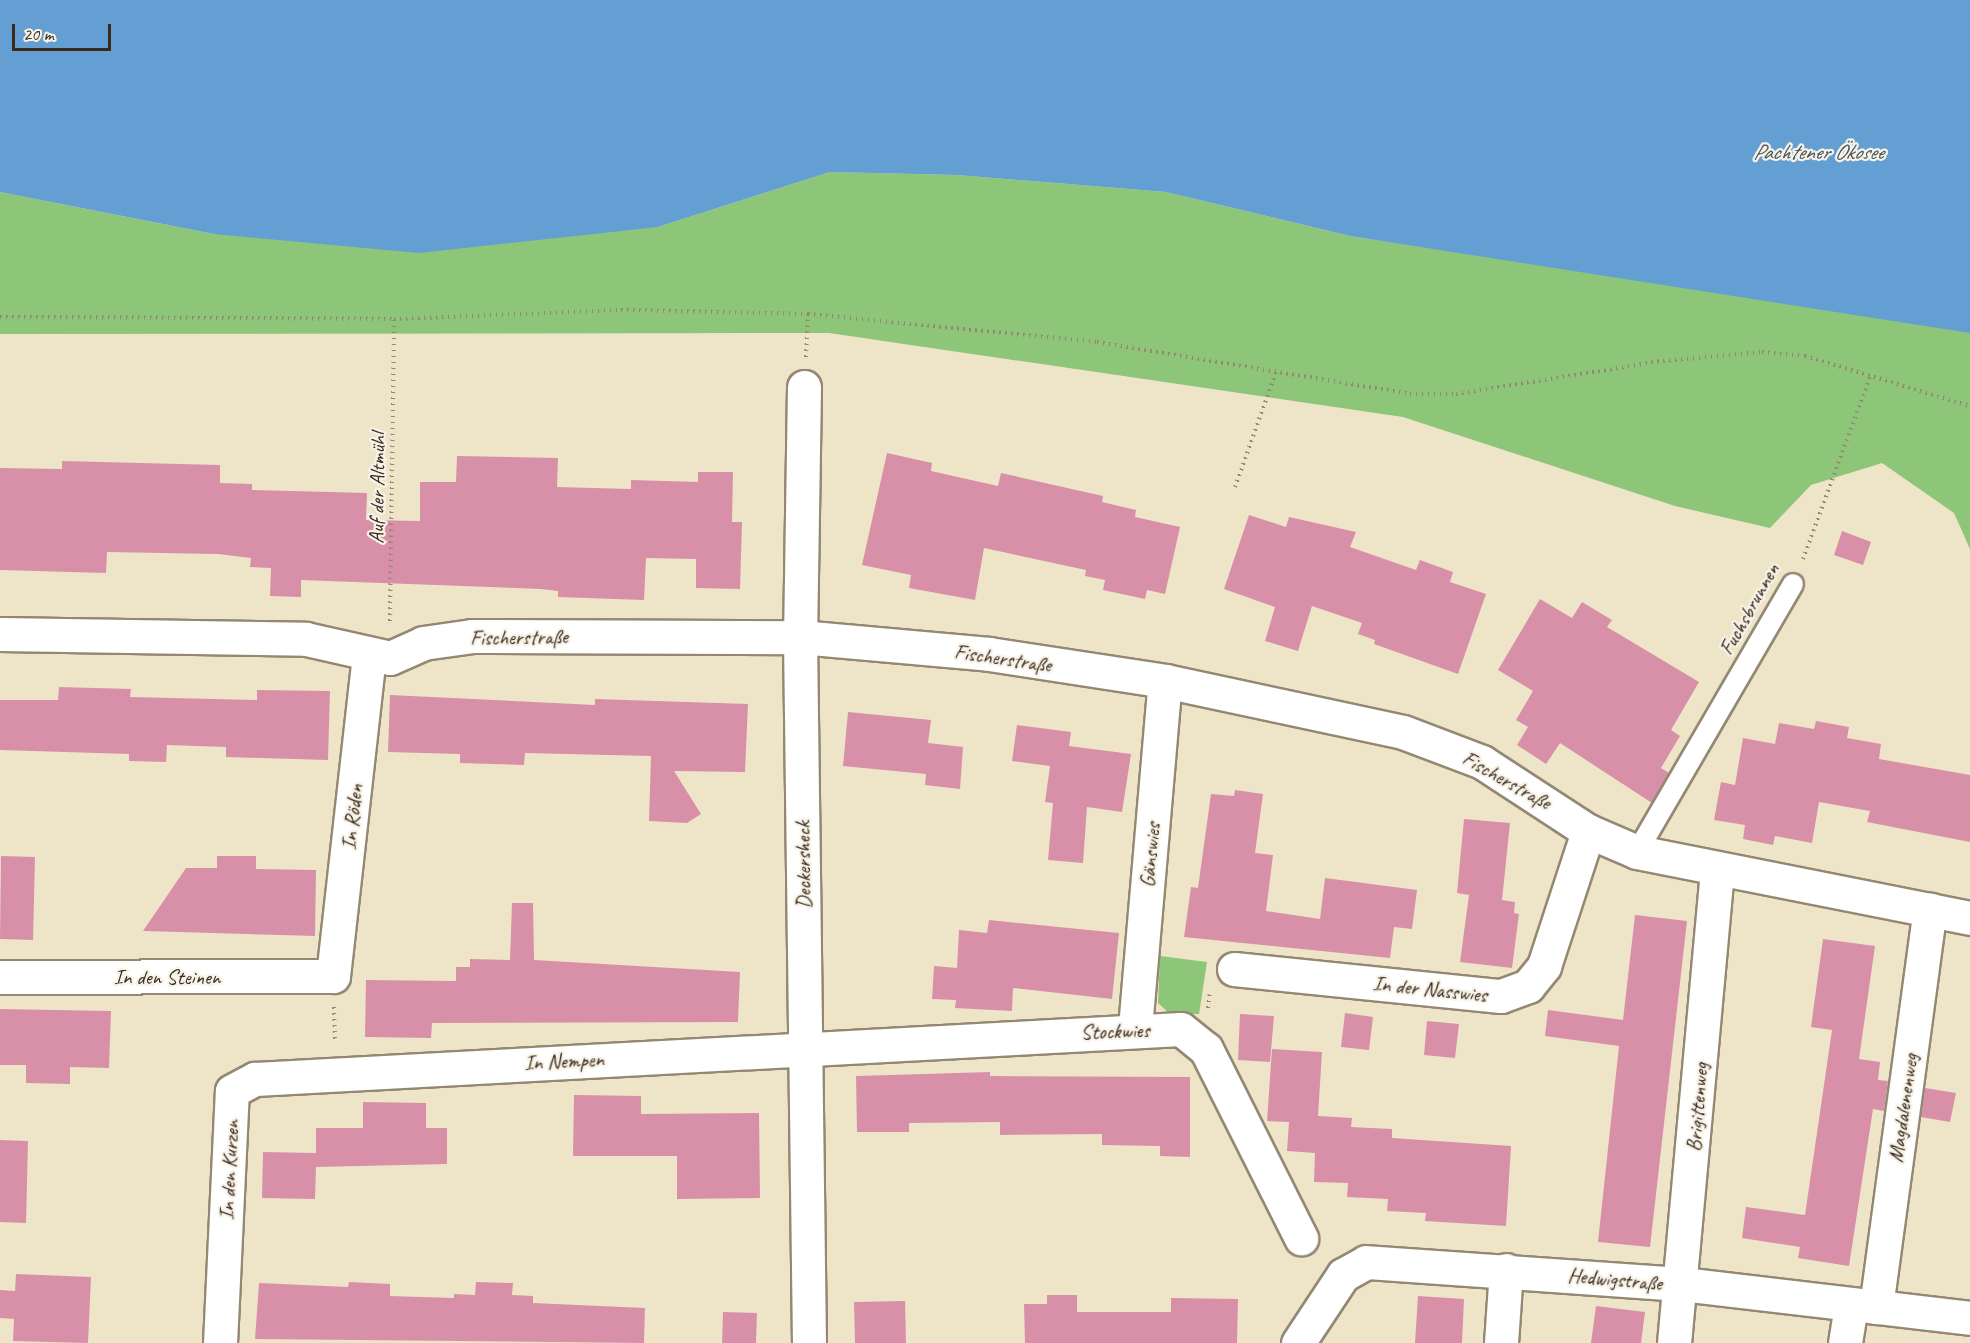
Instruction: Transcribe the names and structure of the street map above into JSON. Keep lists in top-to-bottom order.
{
  "streets": {
    "street": [
      "Fischerstraße",
      "In Röden",
      "Gänswies",
      "Deckersheck",
      "In den Steinen",
      "In der Nasswies",
      "Stockwies",
      "In Nempen",
      "Brigittenweg",
      "Magdalenenweg",
      "In den Kurzen",
      "Hedwigstraße"
    ],
    "lane": ["Fuchsbrunnen"],
    "path": ["Auf der Altmühl"]
  },
  "crossings": [
    ["Auf der Altmühl", "Fischerstraße"],
    ["Auf der Altmühl", "In Röden"],
    ["Fuchsbrunnen", "Fischerstraße"],
    ["Fischerstraße", "In Röden"],
    ["Fischerstraße", "Gänswies"],
    ["Fischerstraße", "Deckersheck"],
    ["Fischerstraße", "In der Nasswies"],
    ["Fischerstraße", "Brigittenweg"],
    ["Fischerstraße", "Magdalenenweg"],
    ["In Röden", "In den Steinen"],
    ["Gänswies", "Stockwies"],
    ["Deckersheck", "Stockwies"],
    ["Deckersheck", "In Nempen"],
    ["Stockwies", "In Nempen"],
    ["In Nempen", "In den Kurzen"],
    ["Brigittenweg", "Hedwigstraße"],
    ["Magdalenenweg", "Hedwigstraße"]
  ],
  "water": ["Pachtener Ökosee"],
  "scale_bar": "20 m"
}
